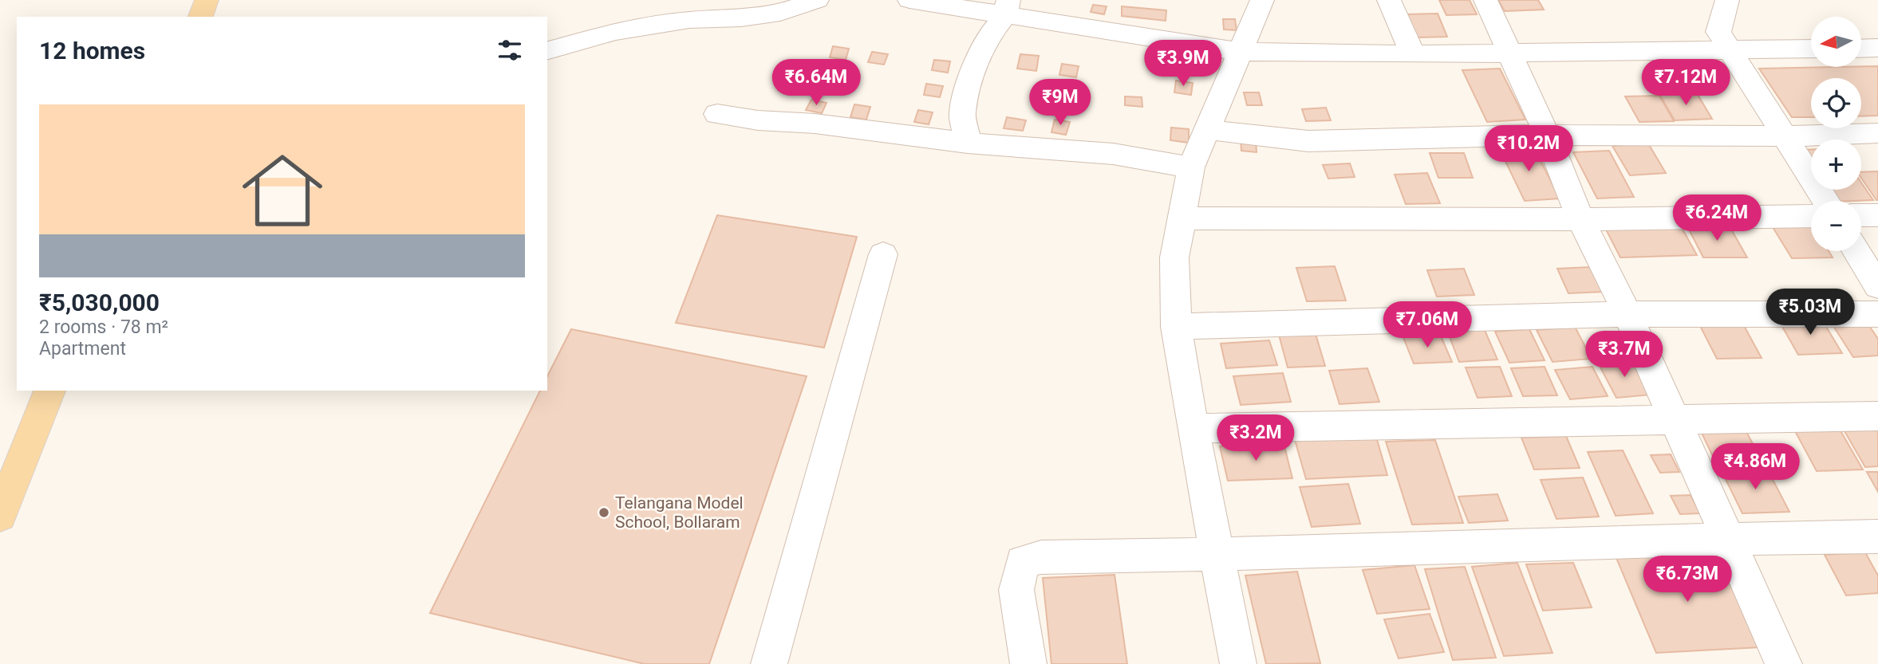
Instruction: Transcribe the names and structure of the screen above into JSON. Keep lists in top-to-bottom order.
{
  "places": ["Telangana Model School, Bollaram"],
  "north": "left",
  "page": {
    "map_buttons": ["+", "−"],
    "heading": "12 homes",
    "price": [
      "₹3.9M",
      "₹6.64M",
      "₹7.12M",
      "₹9M",
      "₹10.2M",
      "₹6.24M",
      "₹5.03M",
      "₹7.06M",
      "₹3.7M",
      "₹3.2M",
      "₹4.86M",
      "₹6.73M"
    ],
    "list": [
      {
        "name": "₹5,030,000",
        "note": "2 rooms · 78 m² · Apartment"
      }
    ]
  }
}
